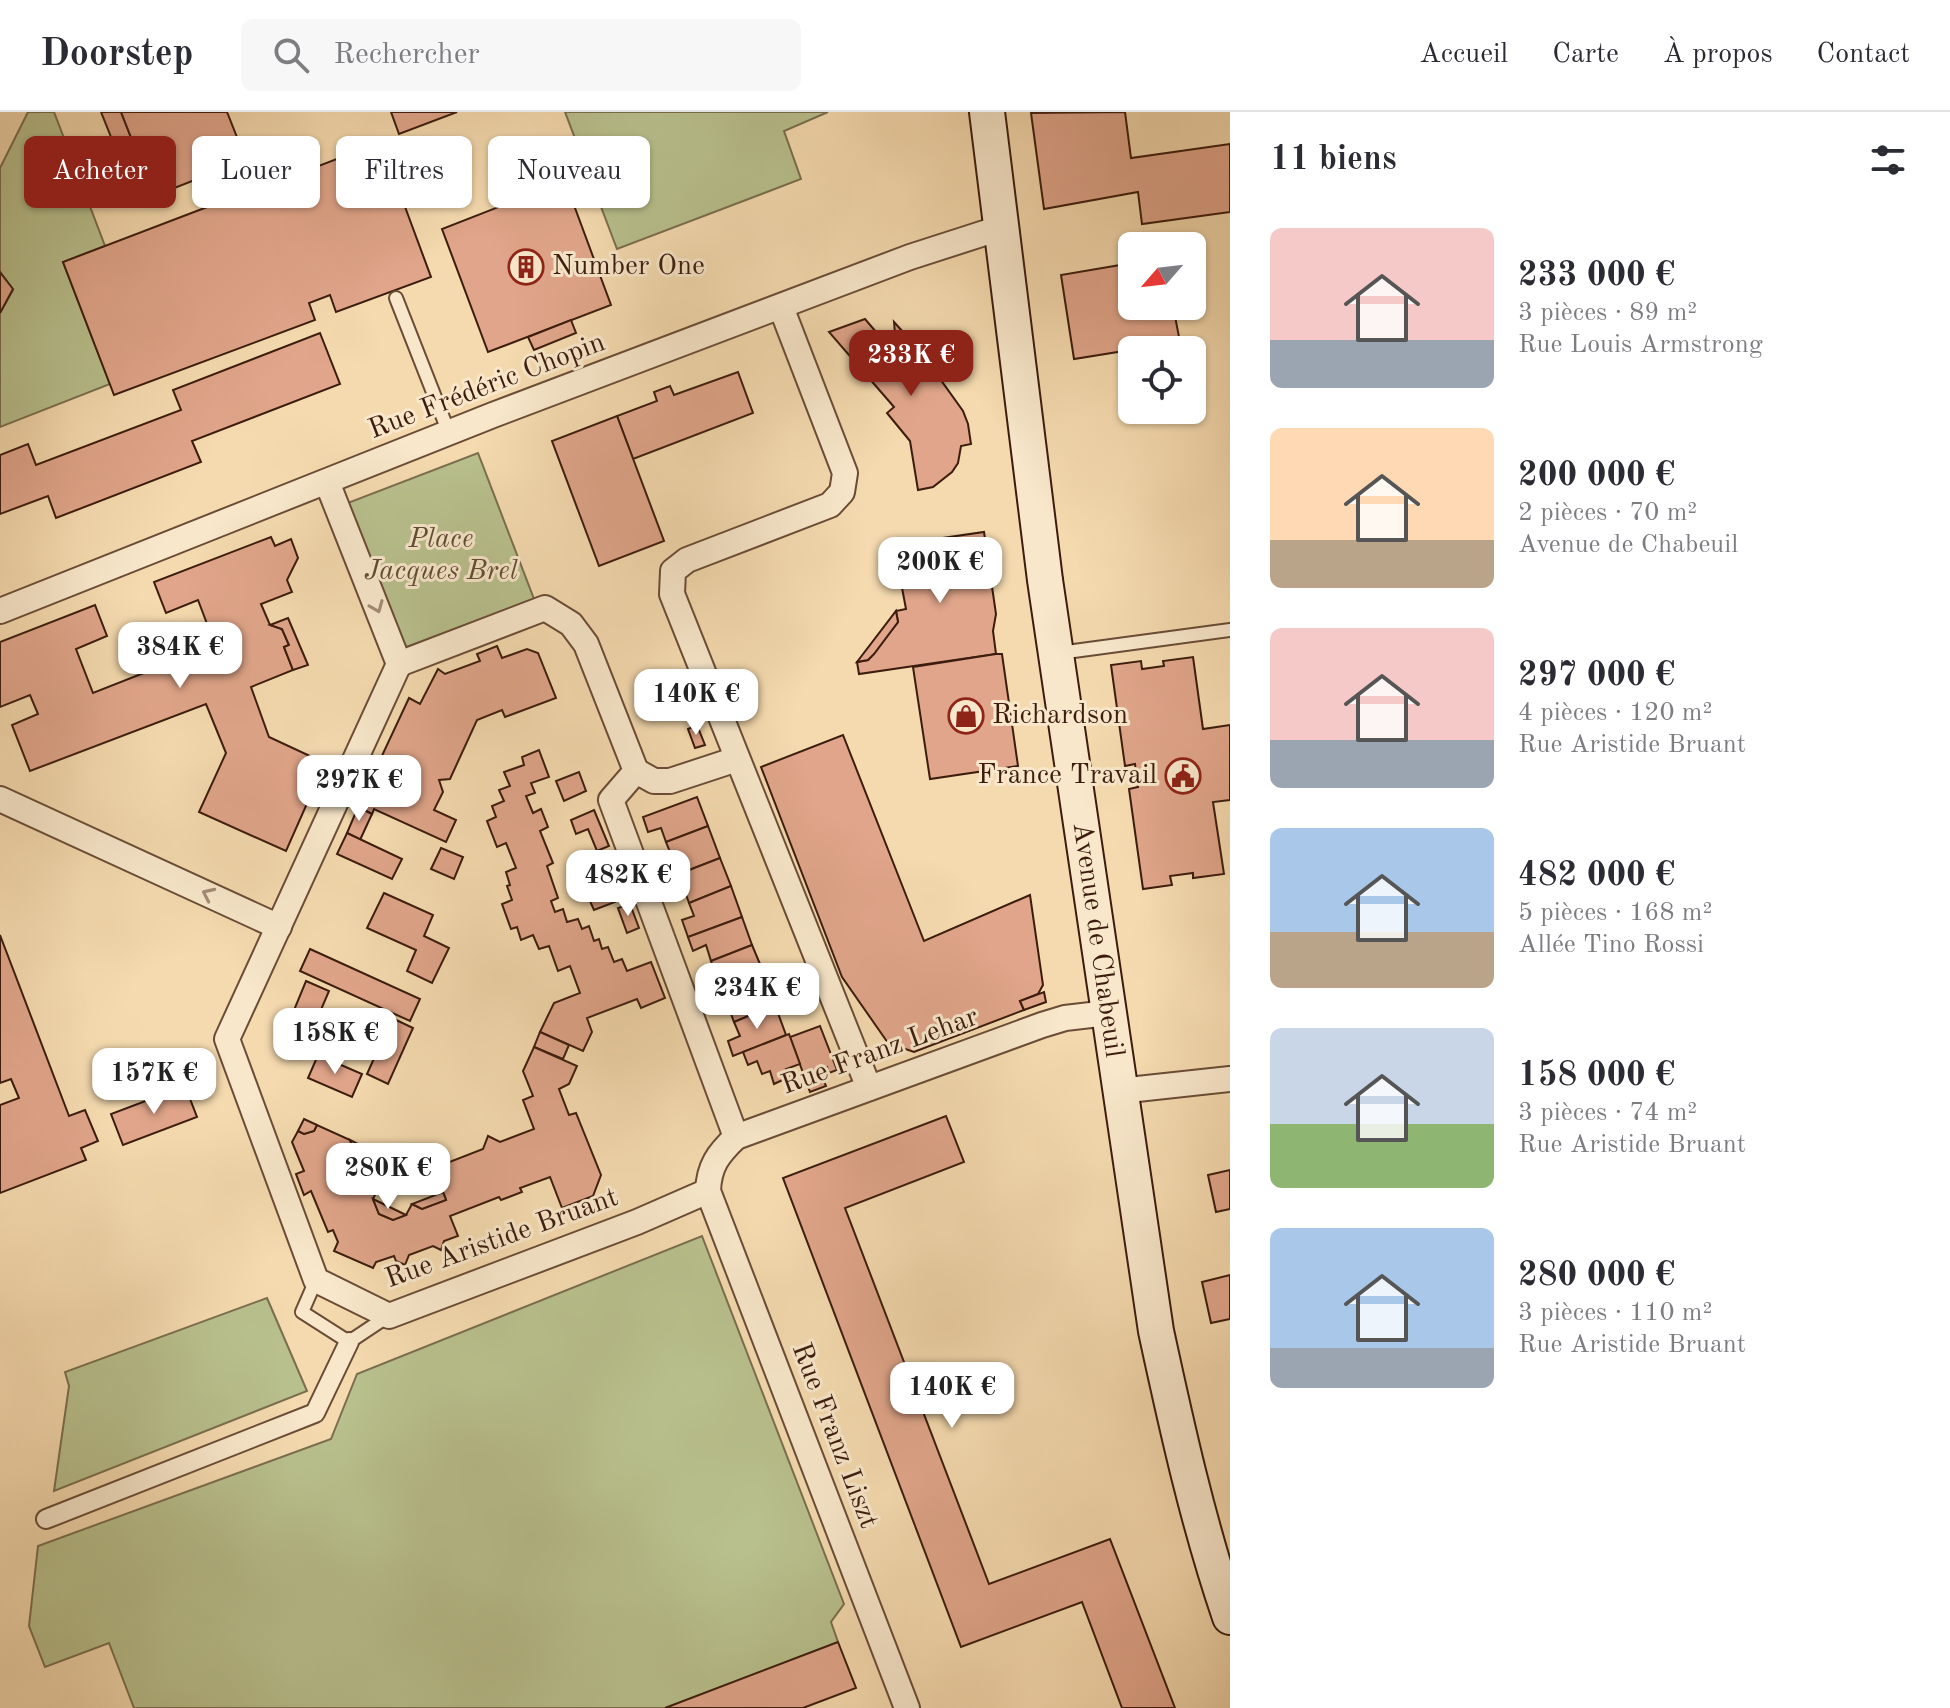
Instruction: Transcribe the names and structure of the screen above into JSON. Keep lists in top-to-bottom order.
{
  "streets": {
    "main road": ["Avenue de Chabeuil"],
    "street": [
      "Rue Frédéric Chopin",
      "Rue Franz Lehar",
      "Rue Aristide Bruant",
      "Rue Franz Liszt"
    ]
  },
  "crossings": [
    ["Rue Frédéric Chopin", "Avenue de Chabeuil"],
    ["Avenue de Chabeuil", "Rue Franz Lehar"],
    ["Rue Aristide Bruant", "Rue Franz Liszt"]
  ],
  "parks": ["Place Jacques Brel"],
  "places": {
    "building": ["Number One"],
    "shop": ["Richardson"],
    "public building": ["France Travail"]
  },
  "north": "bottom left",
  "page": {
    "header": "Doorstep",
    "search": "Rechercher",
    "nav": [
      "Accueil",
      "Carte",
      "À propos",
      "Contact"
    ],
    "heading": "11 biens",
    "chip": [
      "Acheter",
      "Louer",
      "Filtres",
      "Nouveau"
    ],
    "list": [
      {
        "name": "233 000 €",
        "note": "3 pièces · 89 m² · Rue Louis Armstrong"
      },
      {
        "name": "200 000 €",
        "note": "2 pièces · 70 m² · Avenue de Chabeuil"
      },
      {
        "name": "297 000 €",
        "note": "4 pièces · 120 m² · Rue Aristide Bruant"
      },
      {
        "name": "482 000 €",
        "note": "5 pièces · 168 m² · Allée Tino Rossi"
      },
      {
        "name": "158 000 €",
        "note": "3 pièces · 74 m² · Rue Aristide Bruant"
      },
      {
        "name": "280 000 €",
        "note": "3 pièces · 110 m² · Rue Aristide Bruant"
      }
    ],
    "price": [
      "233K €",
      "200K €",
      "384K €",
      "140K €",
      "297K €",
      "482K €",
      "234K €",
      "158K €",
      "157K €",
      "280K €",
      "140K €"
    ]
  }
}
